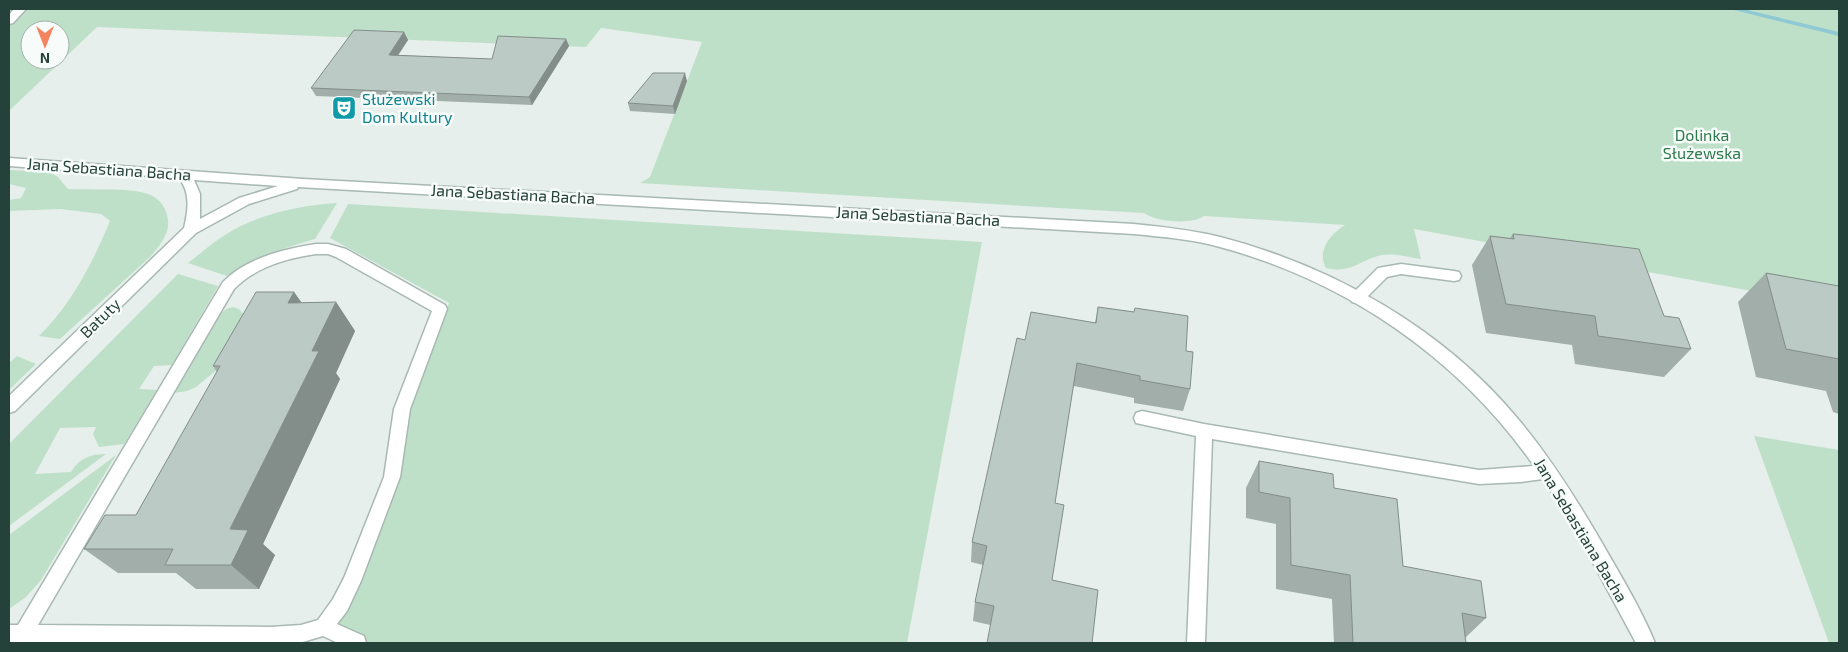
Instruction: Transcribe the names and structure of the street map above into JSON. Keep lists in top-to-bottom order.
{
  "streets": {
    "street": ["Jana Sebastiana Bacha", "Batuty"]
  },
  "crossings": [
    ["Jana Sebastiana Bacha", "Batuty"]
  ],
  "parks": ["Dolinka Służewska"],
  "places": {
    "theatre": ["Służewski Dom Kultury"]
  },
  "north": "bottom"
}
